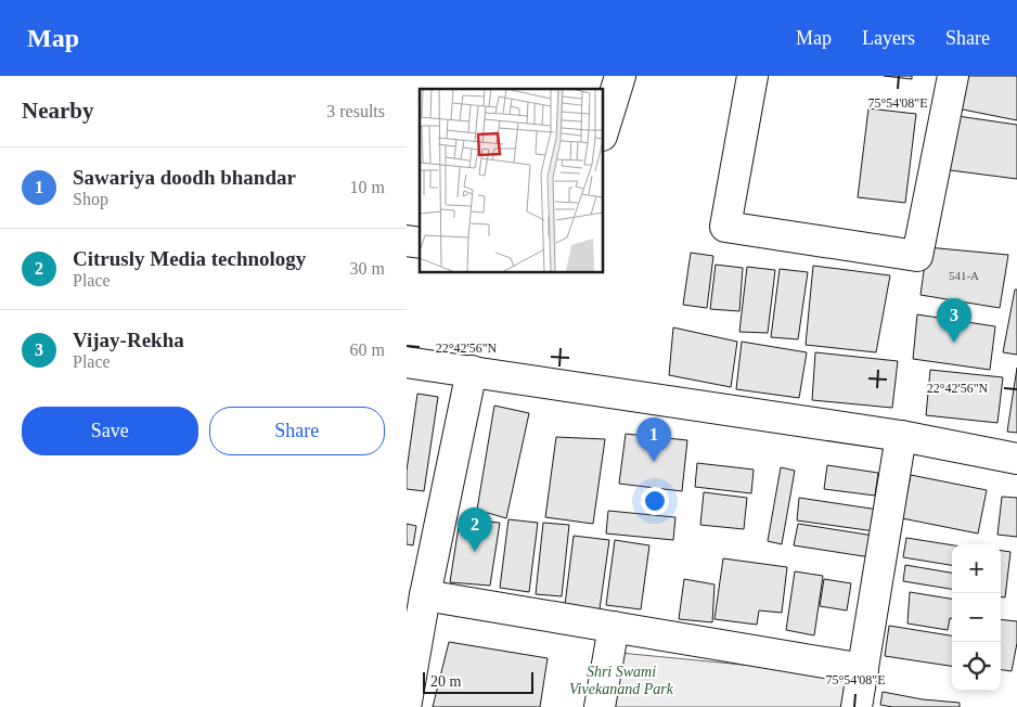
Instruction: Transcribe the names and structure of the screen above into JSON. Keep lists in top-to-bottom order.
{
  "parks": ["Shri Swami Vivekanand Park"],
  "house_numbers": ["541-A"],
  "scale_bar": "20 m",
  "page": {
    "header": "Map",
    "nav": ["Map", "Layers", "Share"],
    "heading": ["Nearby", "3 results"],
    "list": [
      {
        "mark": "1",
        "name": "Sawariya doodh bhandar",
        "note": "Shop",
        "value": "10 m"
      },
      {
        "mark": "2",
        "name": "Citrusly Media technology",
        "note": "Place",
        "value": "30 m"
      },
      {
        "mark": "3",
        "name": "Vijay-Rekha",
        "note": "Place",
        "value": "60 m"
      }
    ],
    "pins": ["3", "1", "2"],
    "buttons": ["Save", "Share"],
    "map_buttons": ["+", "−"],
    "scale": "20 m"
  },
  "coordinates": ["75°54'08\"E", "22°42'56\"N"]
}
